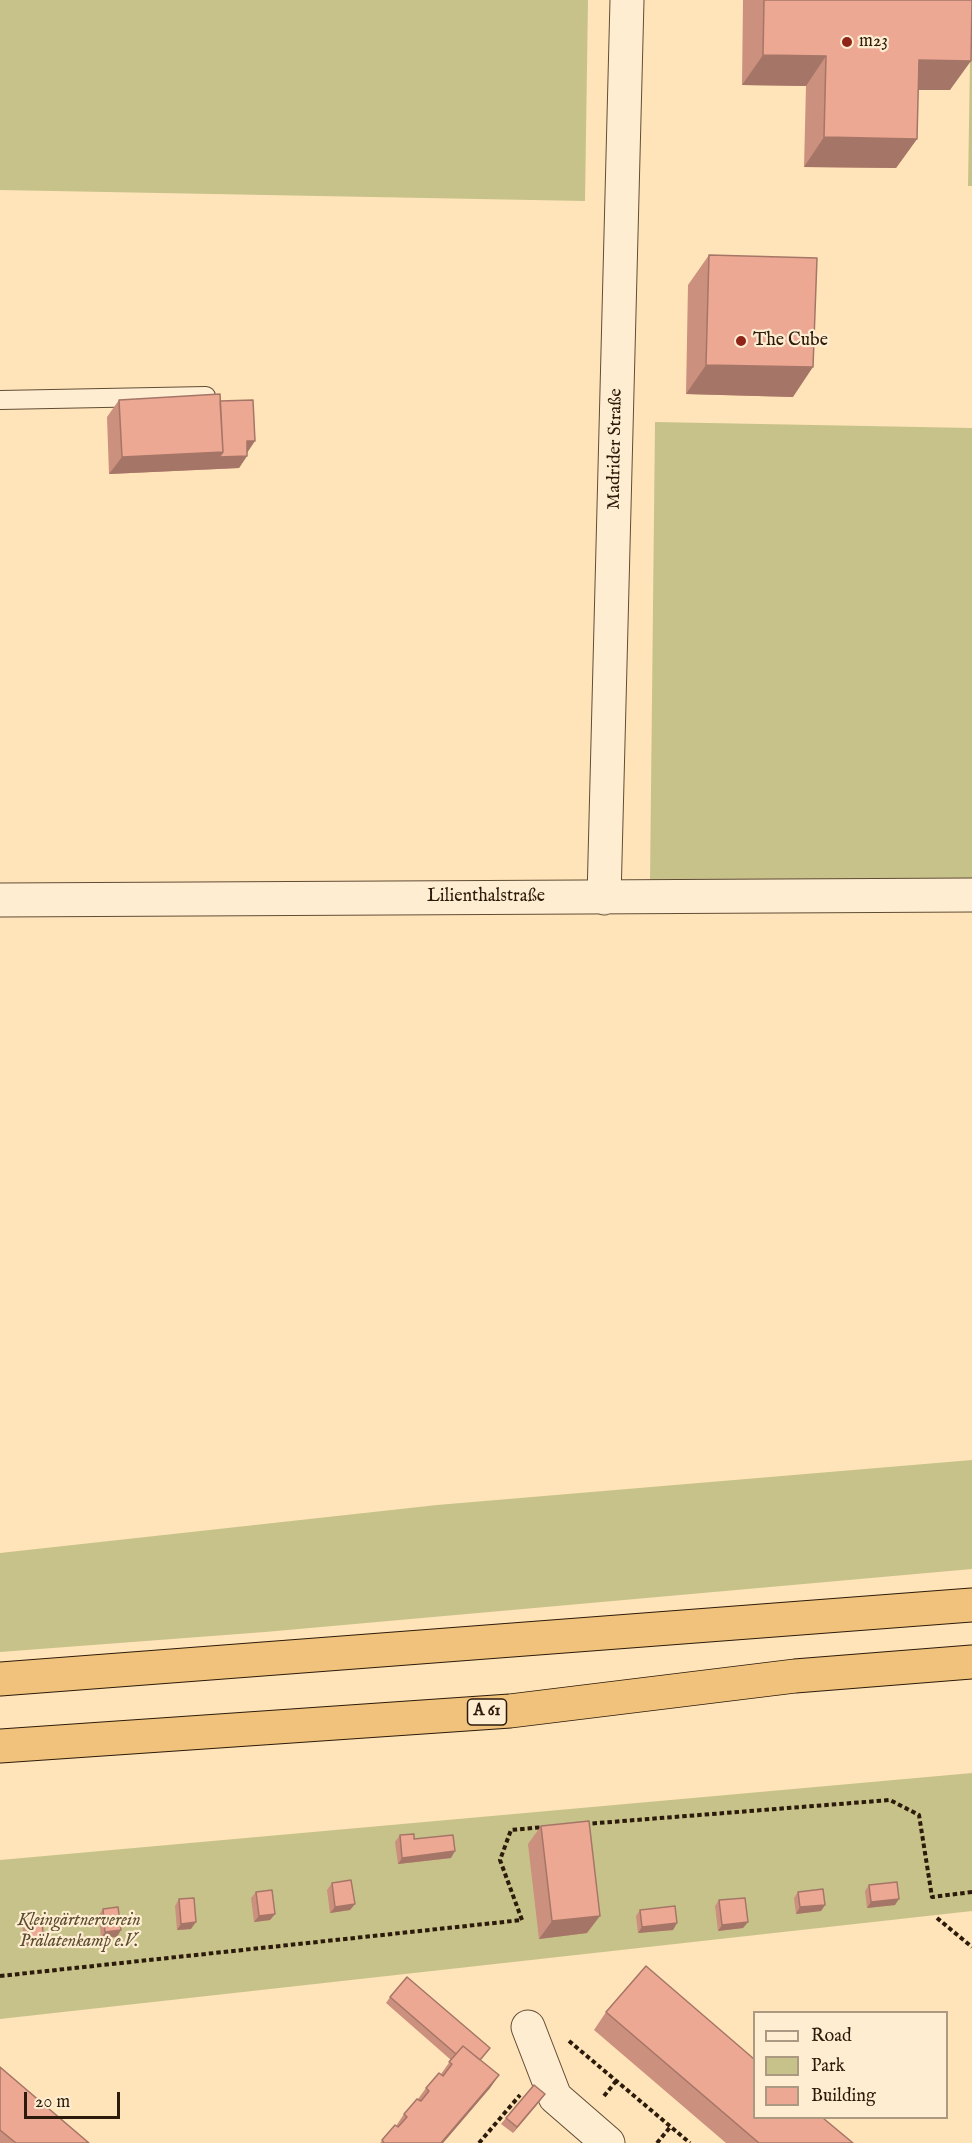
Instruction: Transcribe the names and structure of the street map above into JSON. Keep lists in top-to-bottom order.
{
  "streets": {
    "highway": ["A 61"],
    "street": ["Madrider Straße", "Lilienthalstraße"]
  },
  "crossings": [
    ["Madrider Straße", "Lilienthalstraße"]
  ],
  "parks": ["Kleingärtnerverein Prälatenkamp e.V."],
  "places": ["m23", "The Cube"],
  "legend": ["Road", "Park", "Building"],
  "scale_bar": "20 m"
}
